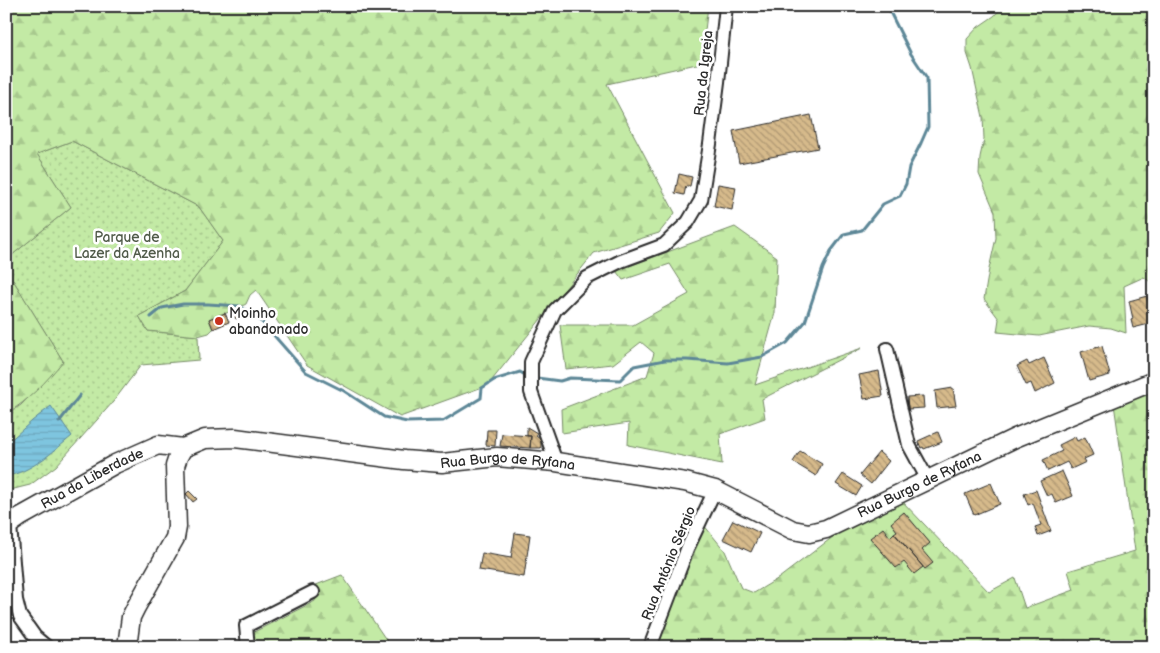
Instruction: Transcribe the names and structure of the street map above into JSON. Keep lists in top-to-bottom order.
{
  "streets": {
    "main road": ["Rua Burgo de Ryfana", "Rua da Liberdade"],
    "street": ["Rua da Igreja", "Rua António Sérgio"]
  },
  "crossings": [
    ["Rua da Igreja", "Rua Burgo de Ryfana"],
    ["Rua Burgo de Ryfana", "Rua da Liberdade"],
    ["Rua Burgo de Ryfana", "Rua António Sérgio"]
  ],
  "parks": ["Parque de Lazer da Azenha"],
  "places": ["Moinho abandonado"]
}
